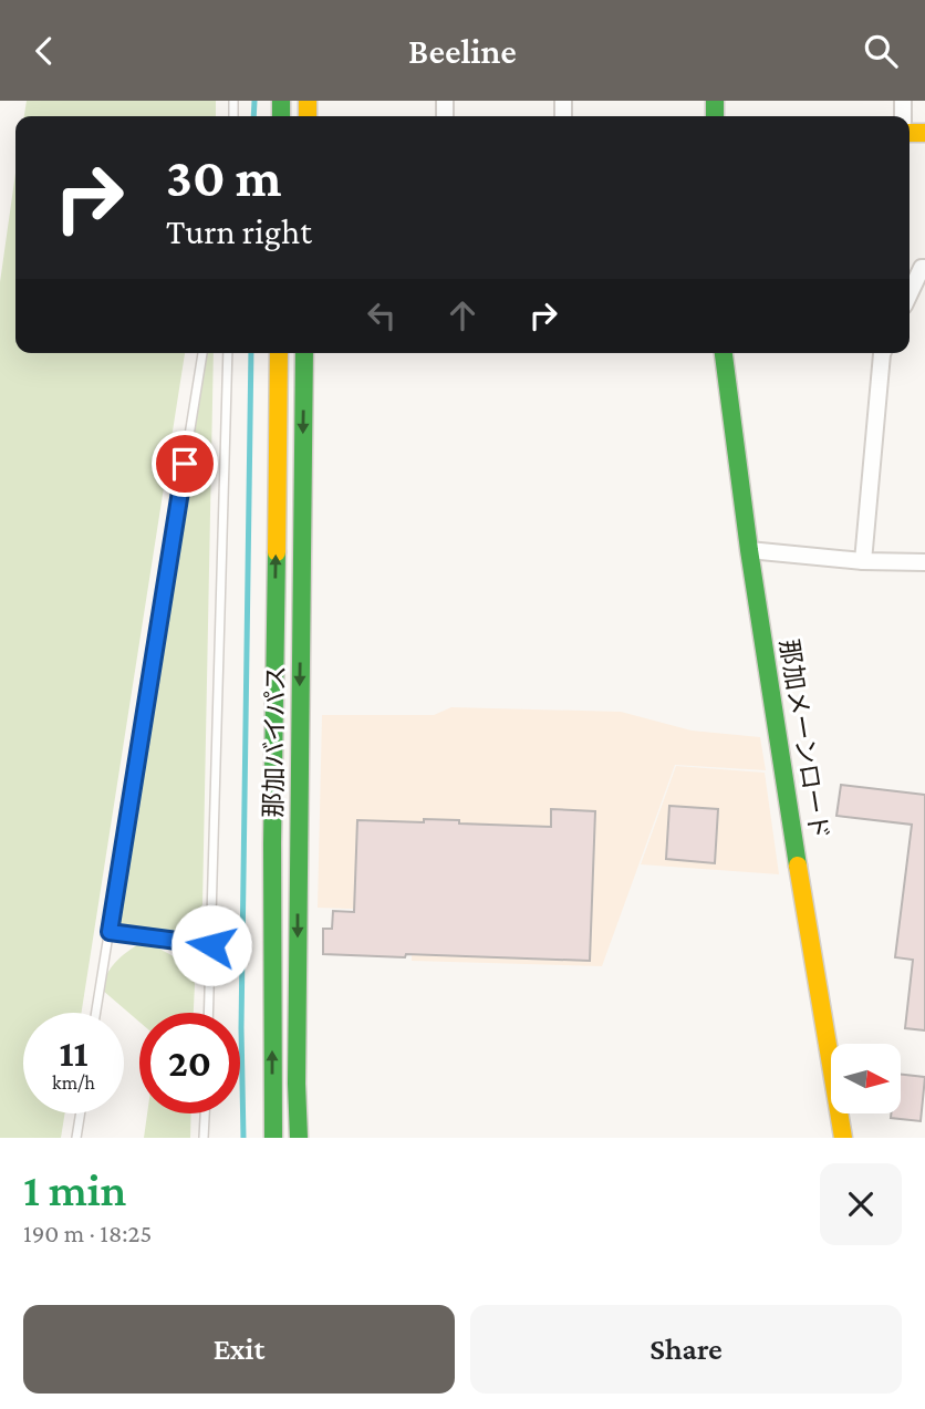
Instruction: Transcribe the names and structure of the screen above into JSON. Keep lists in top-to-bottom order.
{
  "streets": {
    "main road": ["那加メーンロード", "那加バイパス"]
  },
  "north": "right",
  "page": {
    "header": "Beeline",
    "turn": ["30 m", "Turn right"],
    "speed": "11 km/h",
    "limit": "20",
    "heading": ["1 min", "190 m · 18:25"],
    "buttons": ["Exit", "Share"]
  }
}
